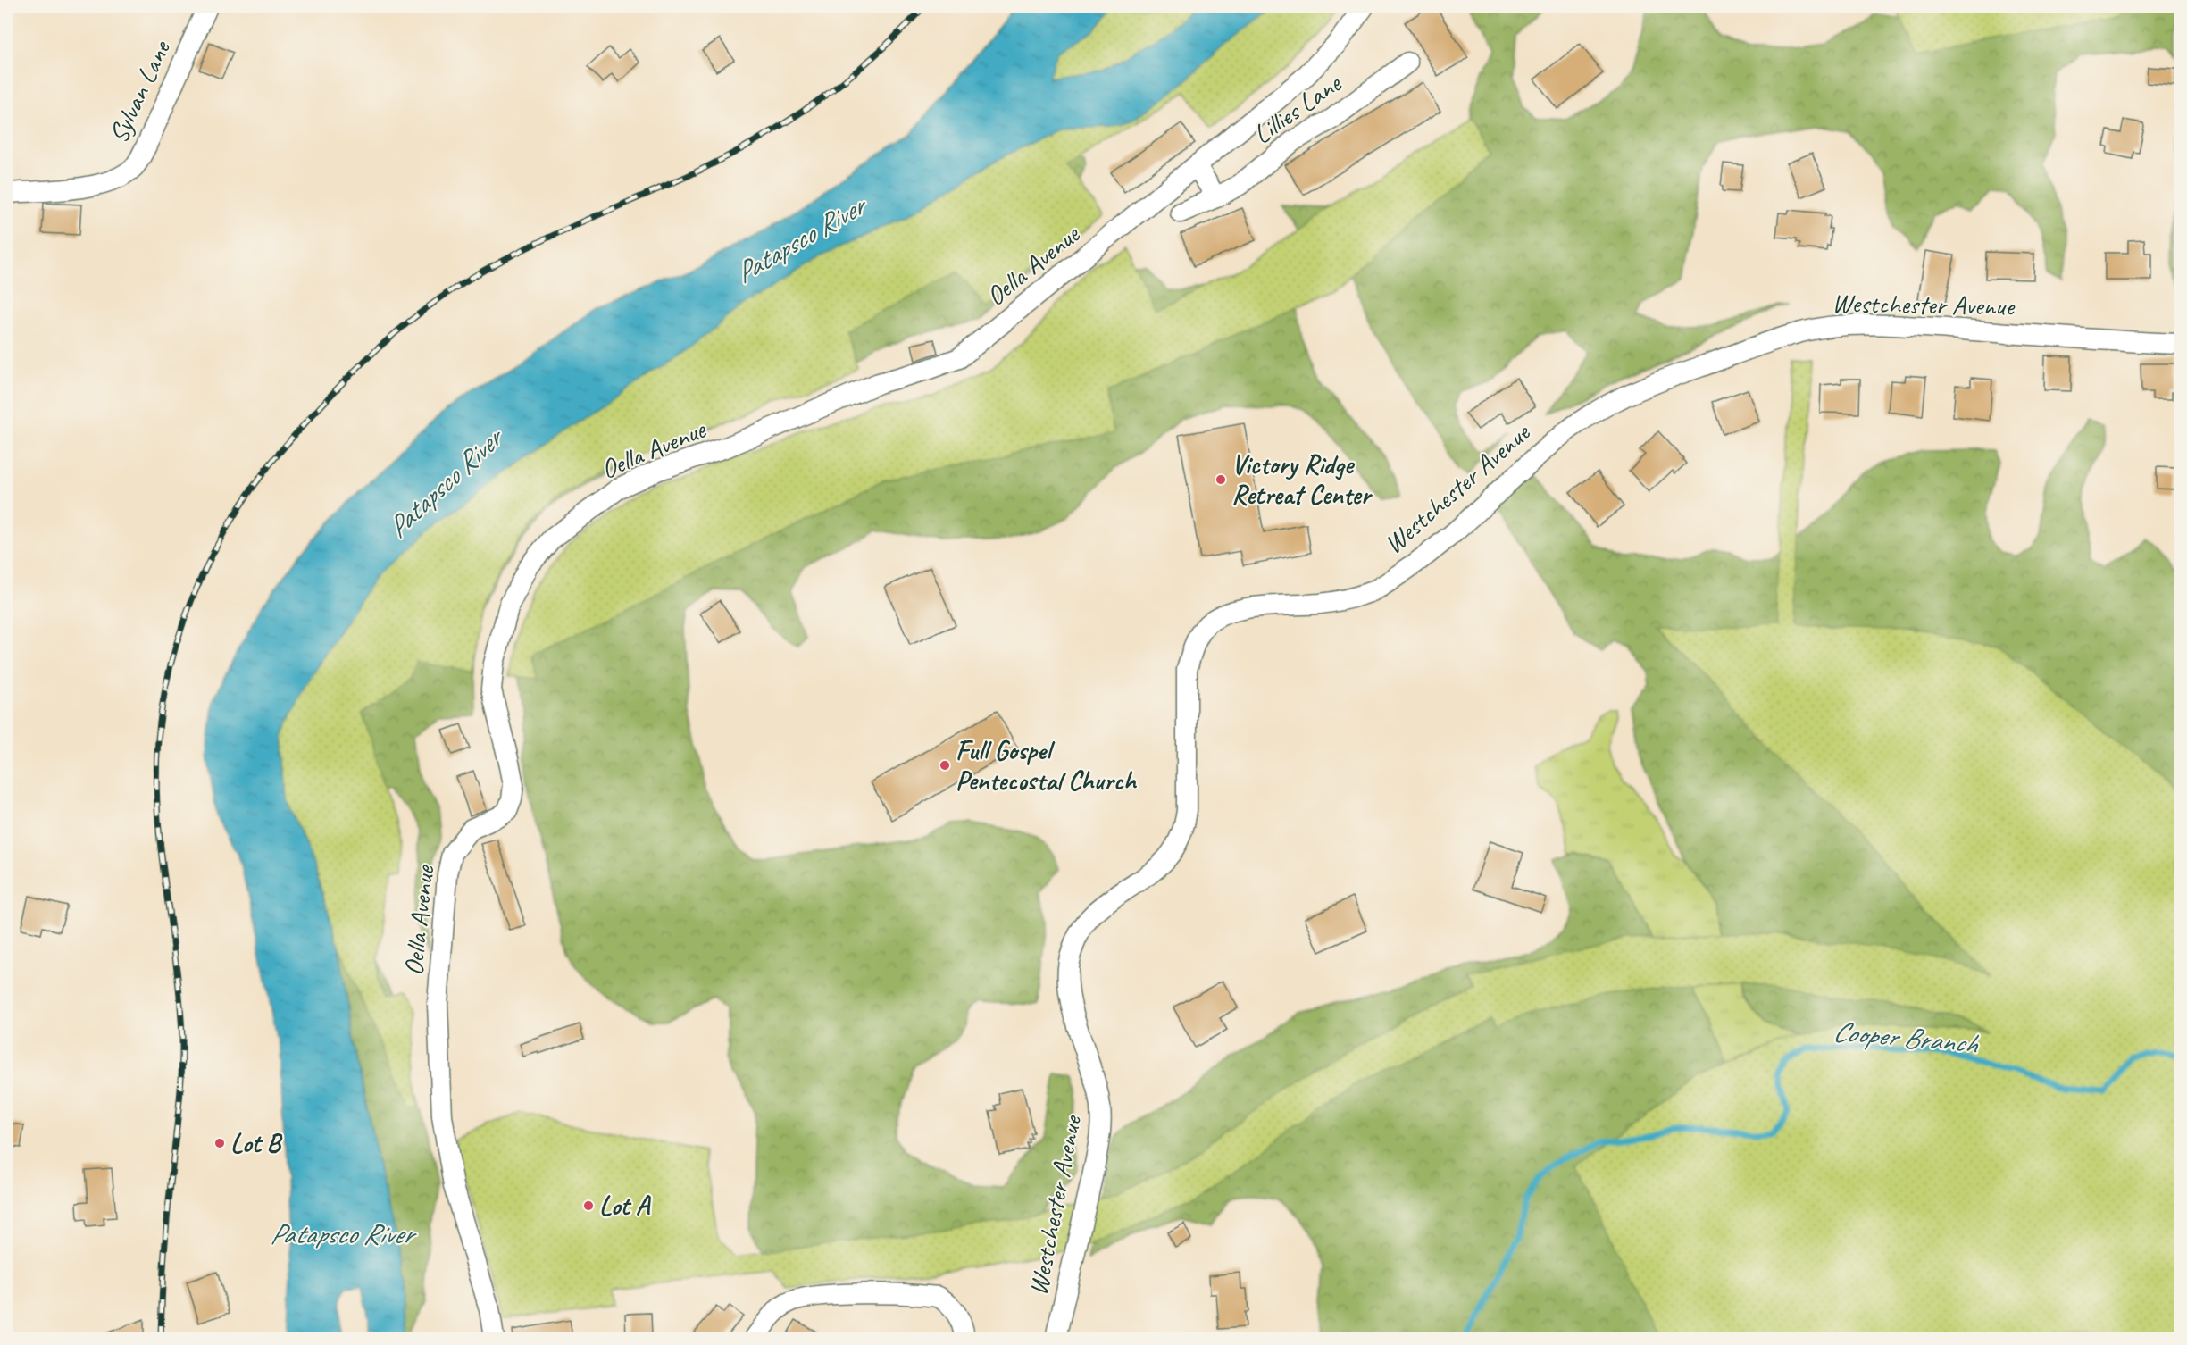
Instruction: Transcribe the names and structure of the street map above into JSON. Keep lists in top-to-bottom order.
{
  "streets": {
    "street": [
      "Sylvan Lane",
      "Lillies Lane",
      "Oella Avenue",
      "Westchester Avenue"
    ]
  },
  "water": ["Patapsco River", "Cooper Branch"],
  "places": [
    "Victory Ridge Retreat Center",
    "Full Gospel Pentecostal Church",
    "Lot B",
    "Lot A"
  ]
}
